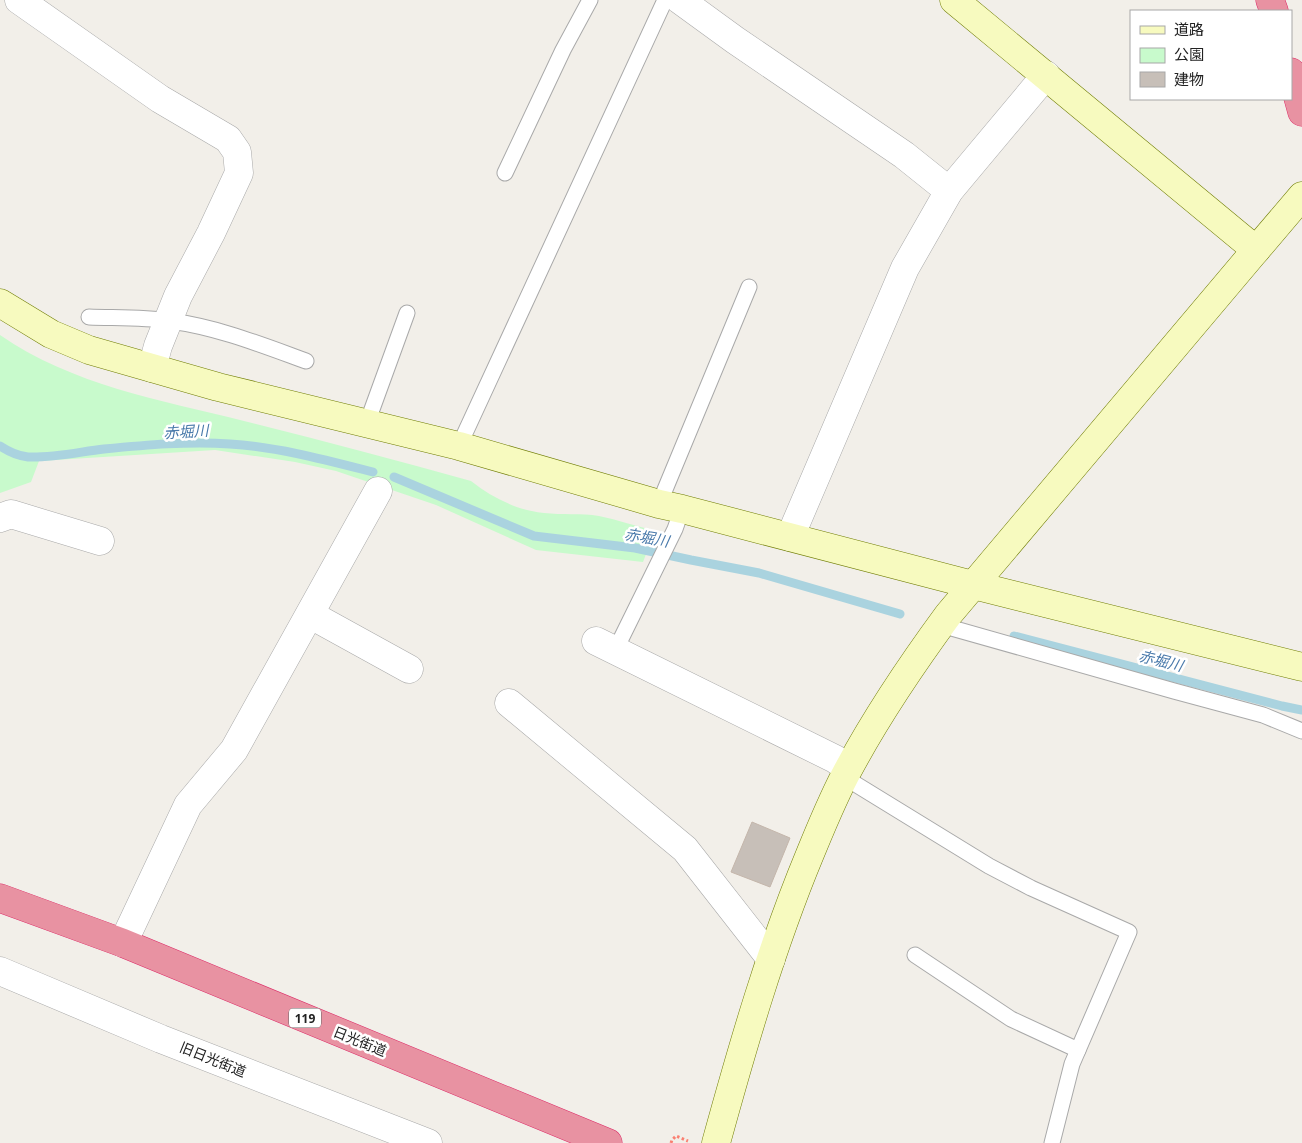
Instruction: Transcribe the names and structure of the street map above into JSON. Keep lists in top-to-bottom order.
{
  "streets": {
    "highway": ["119", "日光街道"],
    "street": ["旧日光街道"]
  },
  "water": ["赤堀川"],
  "legend": ["道路", "公園", "建物"]
}
